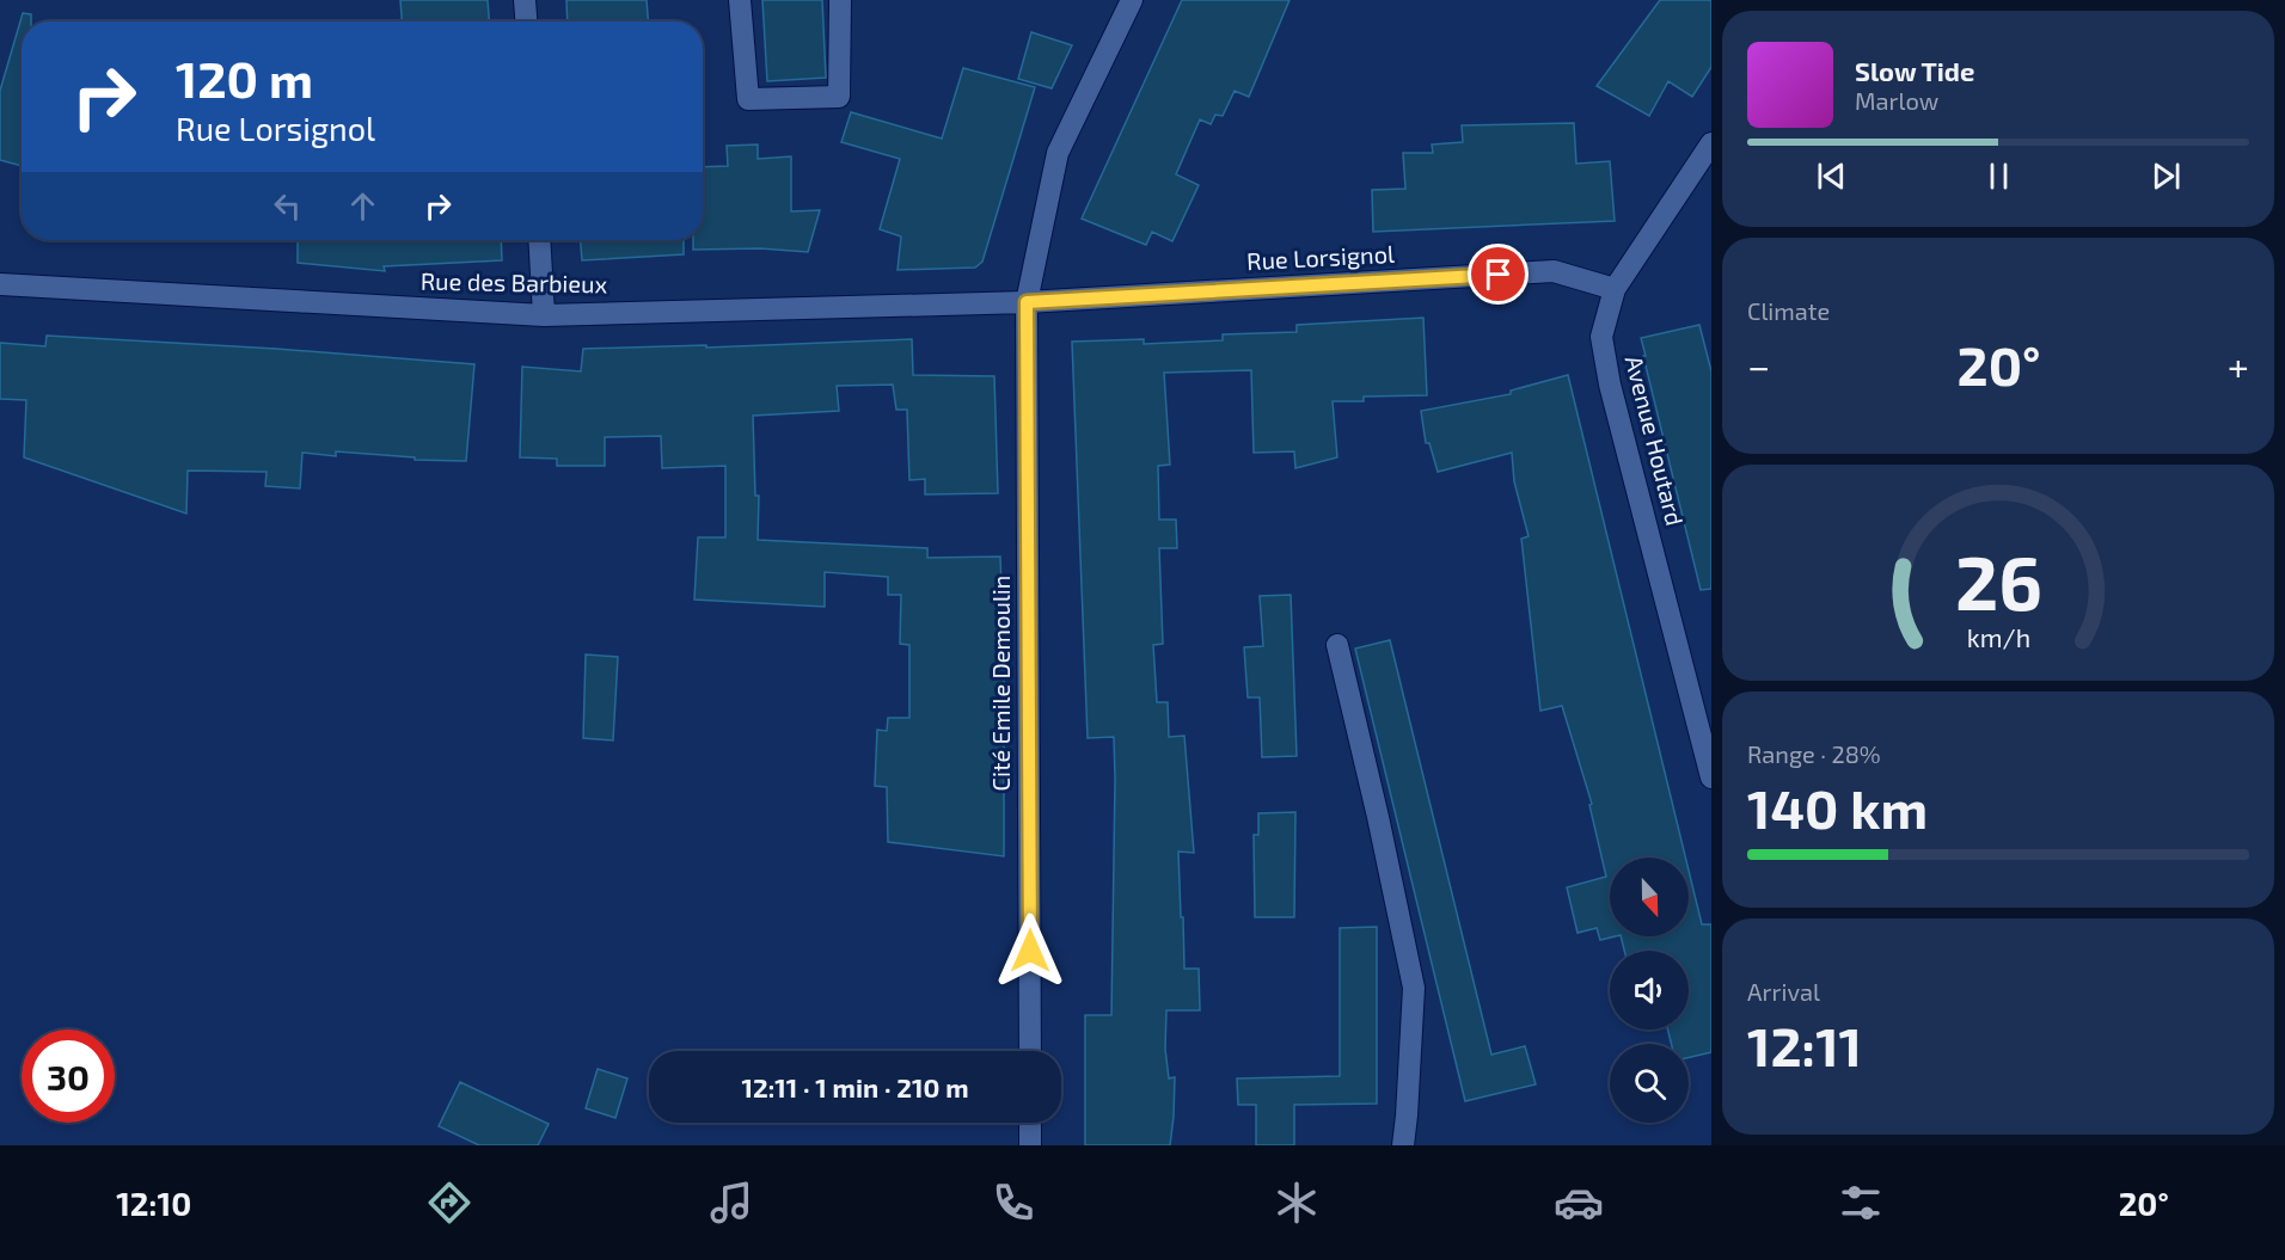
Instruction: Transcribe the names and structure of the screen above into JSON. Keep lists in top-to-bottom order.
{
  "streets": {
    "street": [
      "Rue Lorsignol",
      "Rue des Barbieux",
      "Avenue Houtard",
      "Cité Emile Demoulin"
    ]
  },
  "crossings": [
    ["Rue Lorsignol", "Rue des Barbieux"],
    ["Rue Lorsignol", "Avenue Houtard"],
    ["Rue Lorsignol", "Cité Emile Demoulin"],
    ["Rue des Barbieux", "Cité Emile Demoulin"]
  ],
  "north": "bottom",
  "page": {
    "turn": ["120 m", "Rue Lorsignol"],
    "song": ["Slow Tide", "Marlow"],
    "tile": [
      "Climate",
      ["Range · 28%", "140 km"],
      ["Arrival", "12:11"]
    ],
    "heat": ["−", "20°", "+"],
    "limit": "30",
    "trip": "12:11 · 1 min · 210 m",
    "tabs": ["12:10", "20°"],
    "gauge": ["26", "km/h"]
  }
}
